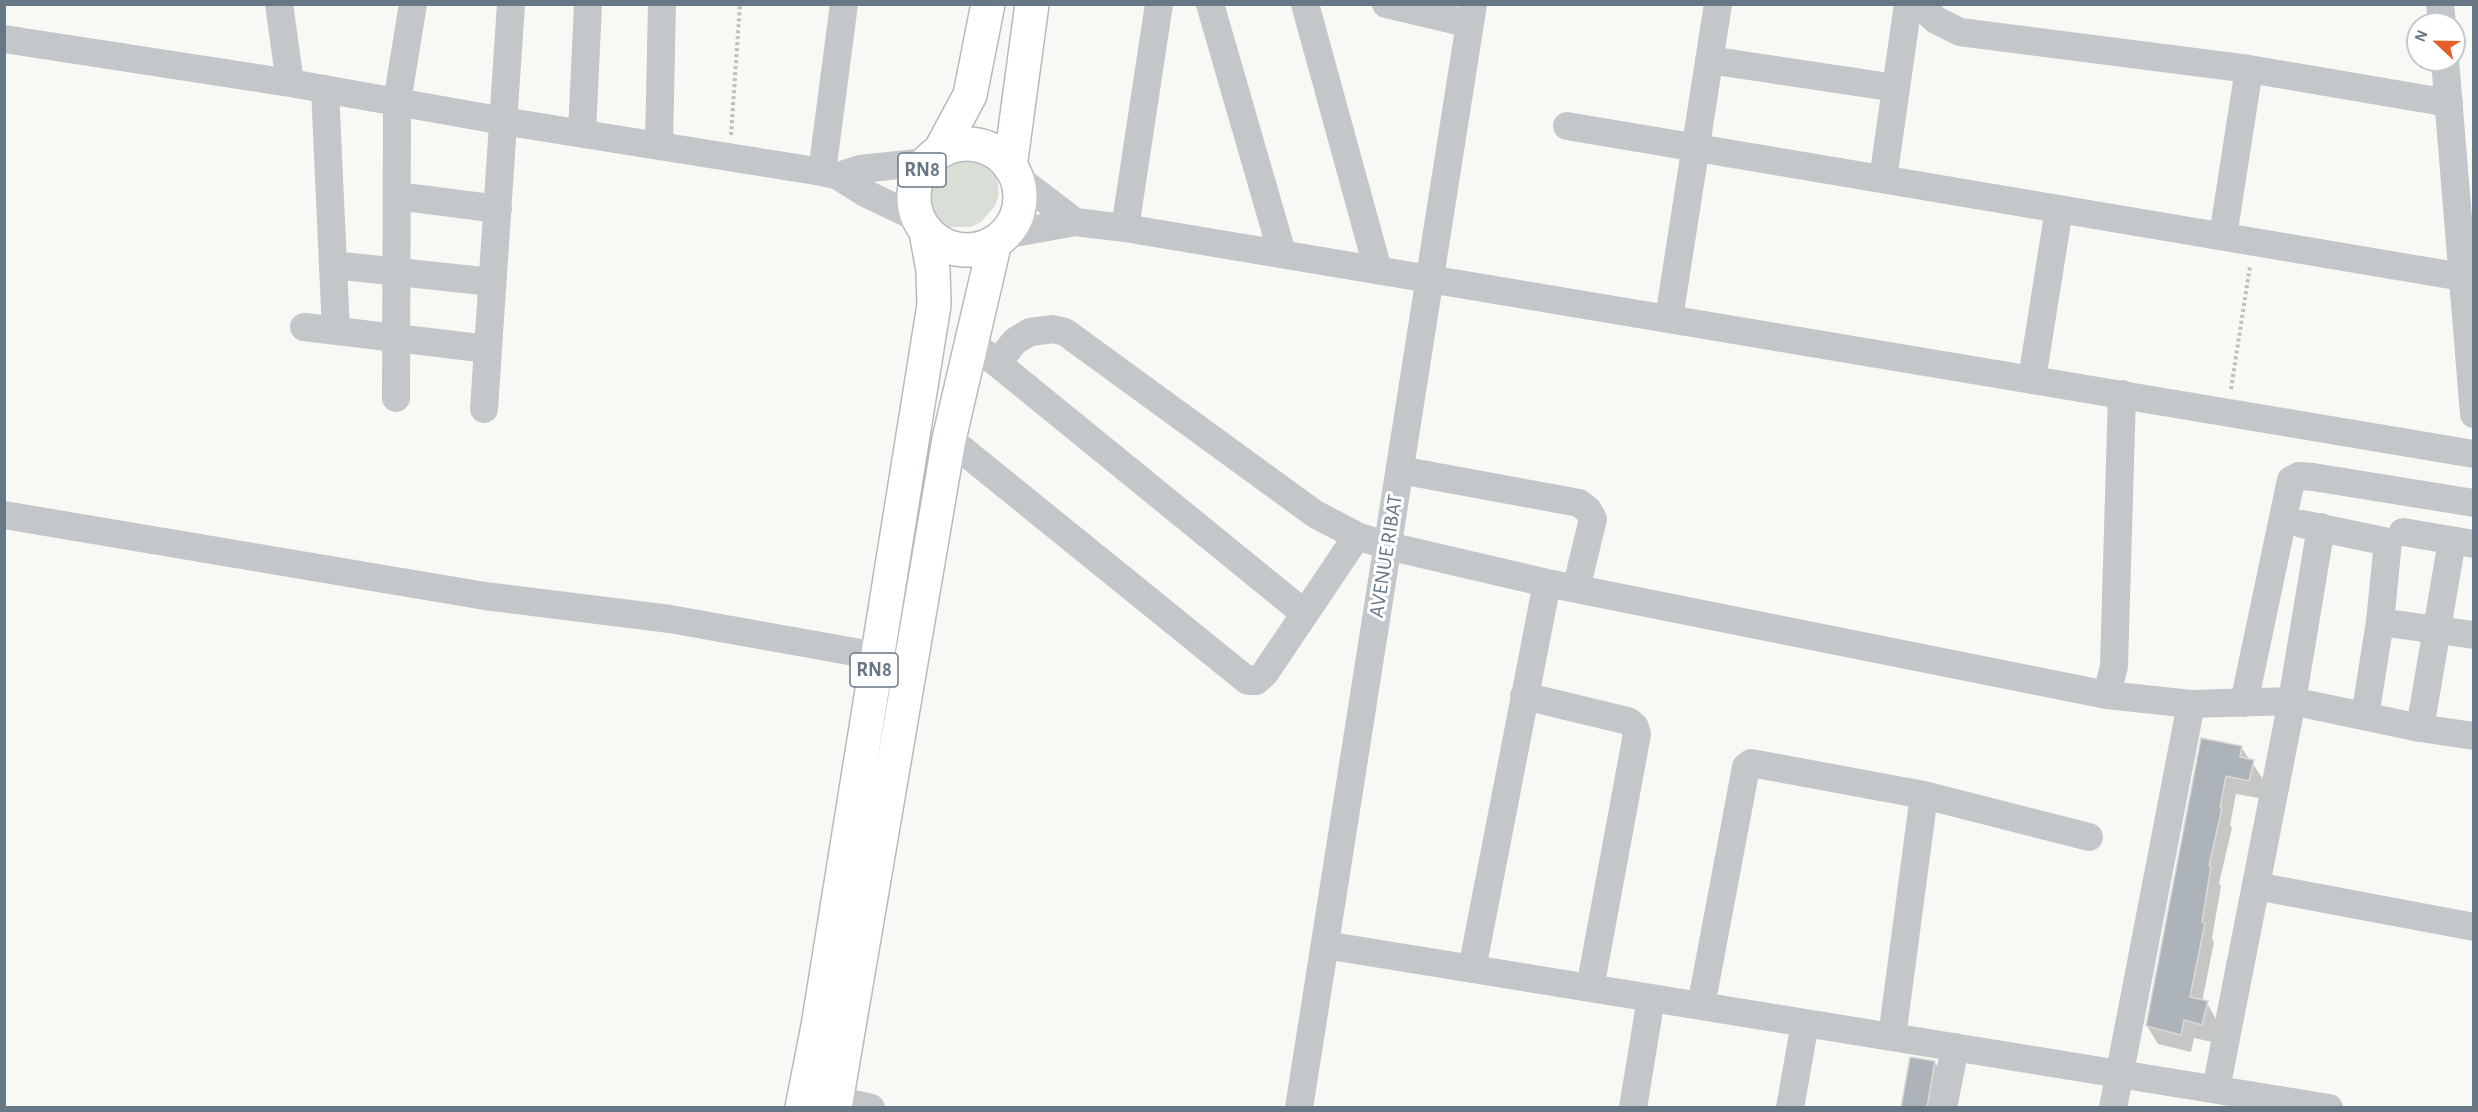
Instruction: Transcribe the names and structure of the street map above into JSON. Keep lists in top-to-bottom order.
{
  "streets": {
    "main road": ["RN8"],
    "street": ["AVENUE RIBAT"]
  },
  "north": "left"
}
